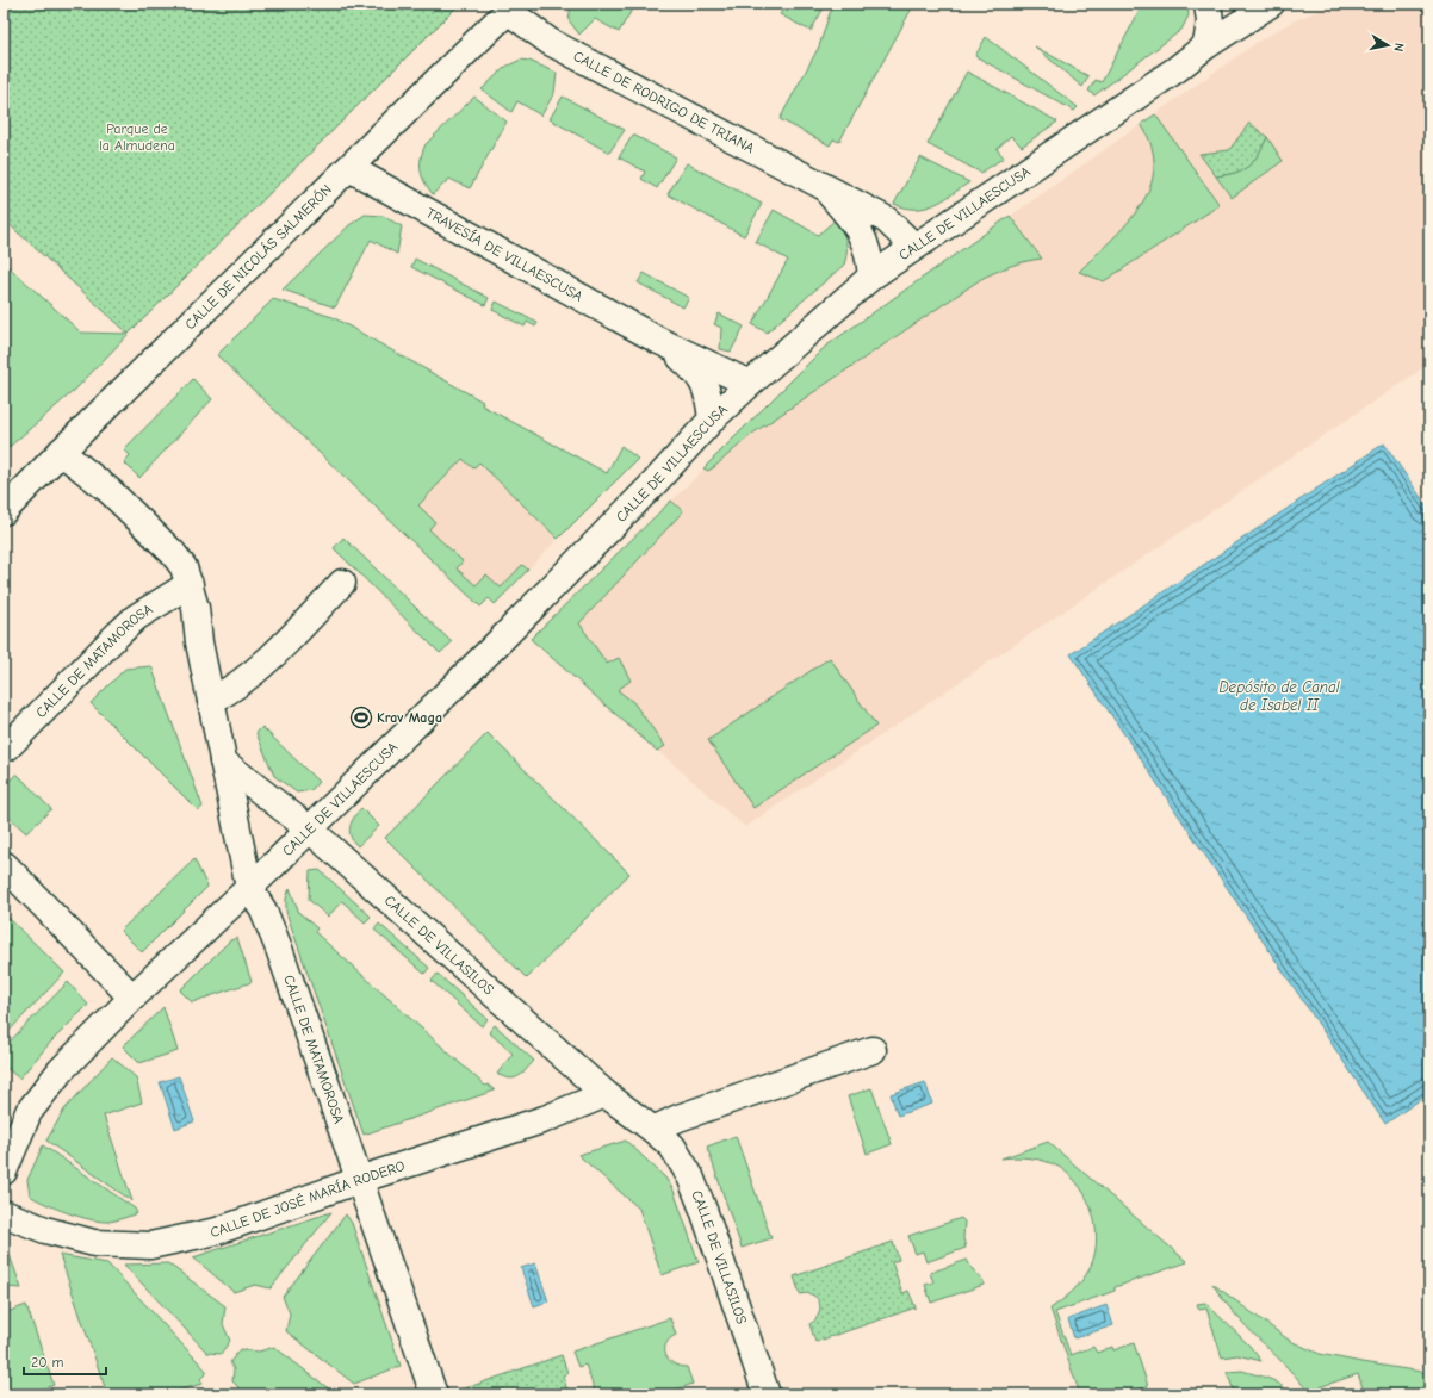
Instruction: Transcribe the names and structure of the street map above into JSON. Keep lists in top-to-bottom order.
{
  "streets": {
    "street": [
      "CALLE DE RODRIGO DE TRIANA",
      "CALLE DE VILLAESCUSA",
      "TRAVESÍA DE VILLAESCUSA",
      "CALLE DE NICOLÁS SALMERÓN",
      "CALLE DE MATAMOROSA",
      "CALLE DE VILLASILOS",
      "CALLE DE JOSÉ MARÍA RODERO"
    ]
  },
  "crossings": [
    ["CALLE DE RODRIGO DE TRIANA", "CALLE DE VILLAESCUSA"],
    ["CALLE DE RODRIGO DE TRIANA", "CALLE DE NICOLÁS SALMERÓN"],
    ["CALLE DE VILLAESCUSA", "TRAVESÍA DE VILLAESCUSA"],
    ["CALLE DE VILLAESCUSA", "CALLE DE MATAMOROSA"],
    ["CALLE DE VILLAESCUSA", "CALLE DE VILLASILOS"],
    ["TRAVESÍA DE VILLAESCUSA", "CALLE DE NICOLÁS SALMERÓN"],
    ["CALLE DE NICOLÁS SALMERÓN", "CALLE DE MATAMOROSA"],
    ["CALLE DE MATAMOROSA", "CALLE DE VILLASILOS"],
    ["CALLE DE MATAMOROSA", "CALLE DE JOSÉ MARÍA RODERO"],
    ["CALLE DE VILLASILOS", "CALLE DE JOSÉ MARÍA RODERO"]
  ],
  "water": ["Depósito de Canal de Isabel II"],
  "parks": ["Parque de la Almudena"],
  "places": {
    "sports": ["Krav Maga"]
  },
  "scale_bar": "20 m",
  "north": "right"
}
